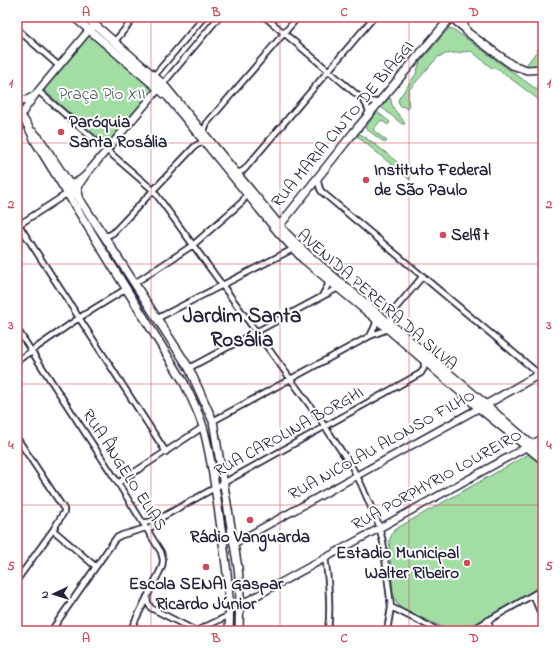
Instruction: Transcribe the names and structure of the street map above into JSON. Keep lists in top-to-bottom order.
{
  "streets": {
    "main road": ["RUA MARIA CINTO DE BIAGGI", "AVENIDA PEREIRA DA SILVA", "RUA NICOLAU ALONSO FILHO"],
    "street": ["RUA CAROLINA BORGHI", "RUA ÂNGELO ELIAS", "RUA PORPHYRIO LOUREIRO"]
  },
  "crossings": [
    ["RUA MARIA CINTO DE BIAGGI", "AVENIDA PEREIRA DA SILVA"],
    ["AVENIDA PEREIRA DA SILVA", "RUA CAROLINA BORGHI"],
    ["AVENIDA PEREIRA DA SILVA", "RUA NICOLAU ALONSO FILHO"],
    ["AVENIDA PEREIRA DA SILVA", "RUA PORPHYRIO LOUREIRO"],
    ["RUA CAROLINA BORGHI", "RUA ÂNGELO ELIAS"]
  ],
  "districts": ["Jardim Santa Rosália"],
  "parks": ["Praça Pio XII"],
  "places": [
    "Paróquia Santa Rosália",
    "Instituto Federal de São Paulo",
    "Selfit",
    "Rádio Vanguarda",
    "Estadio Municipal Walter Ribeiro",
    "Escola SENAI Gaspar Ricardo Júnior"
  ],
  "north": "left",
  "grid": {
    "columns": [
      "A",
      "B",
      "C",
      "D"
    ],
    "rows": [
      "1",
      "2",
      "3",
      "4",
      "5"
    ]
  }
}
